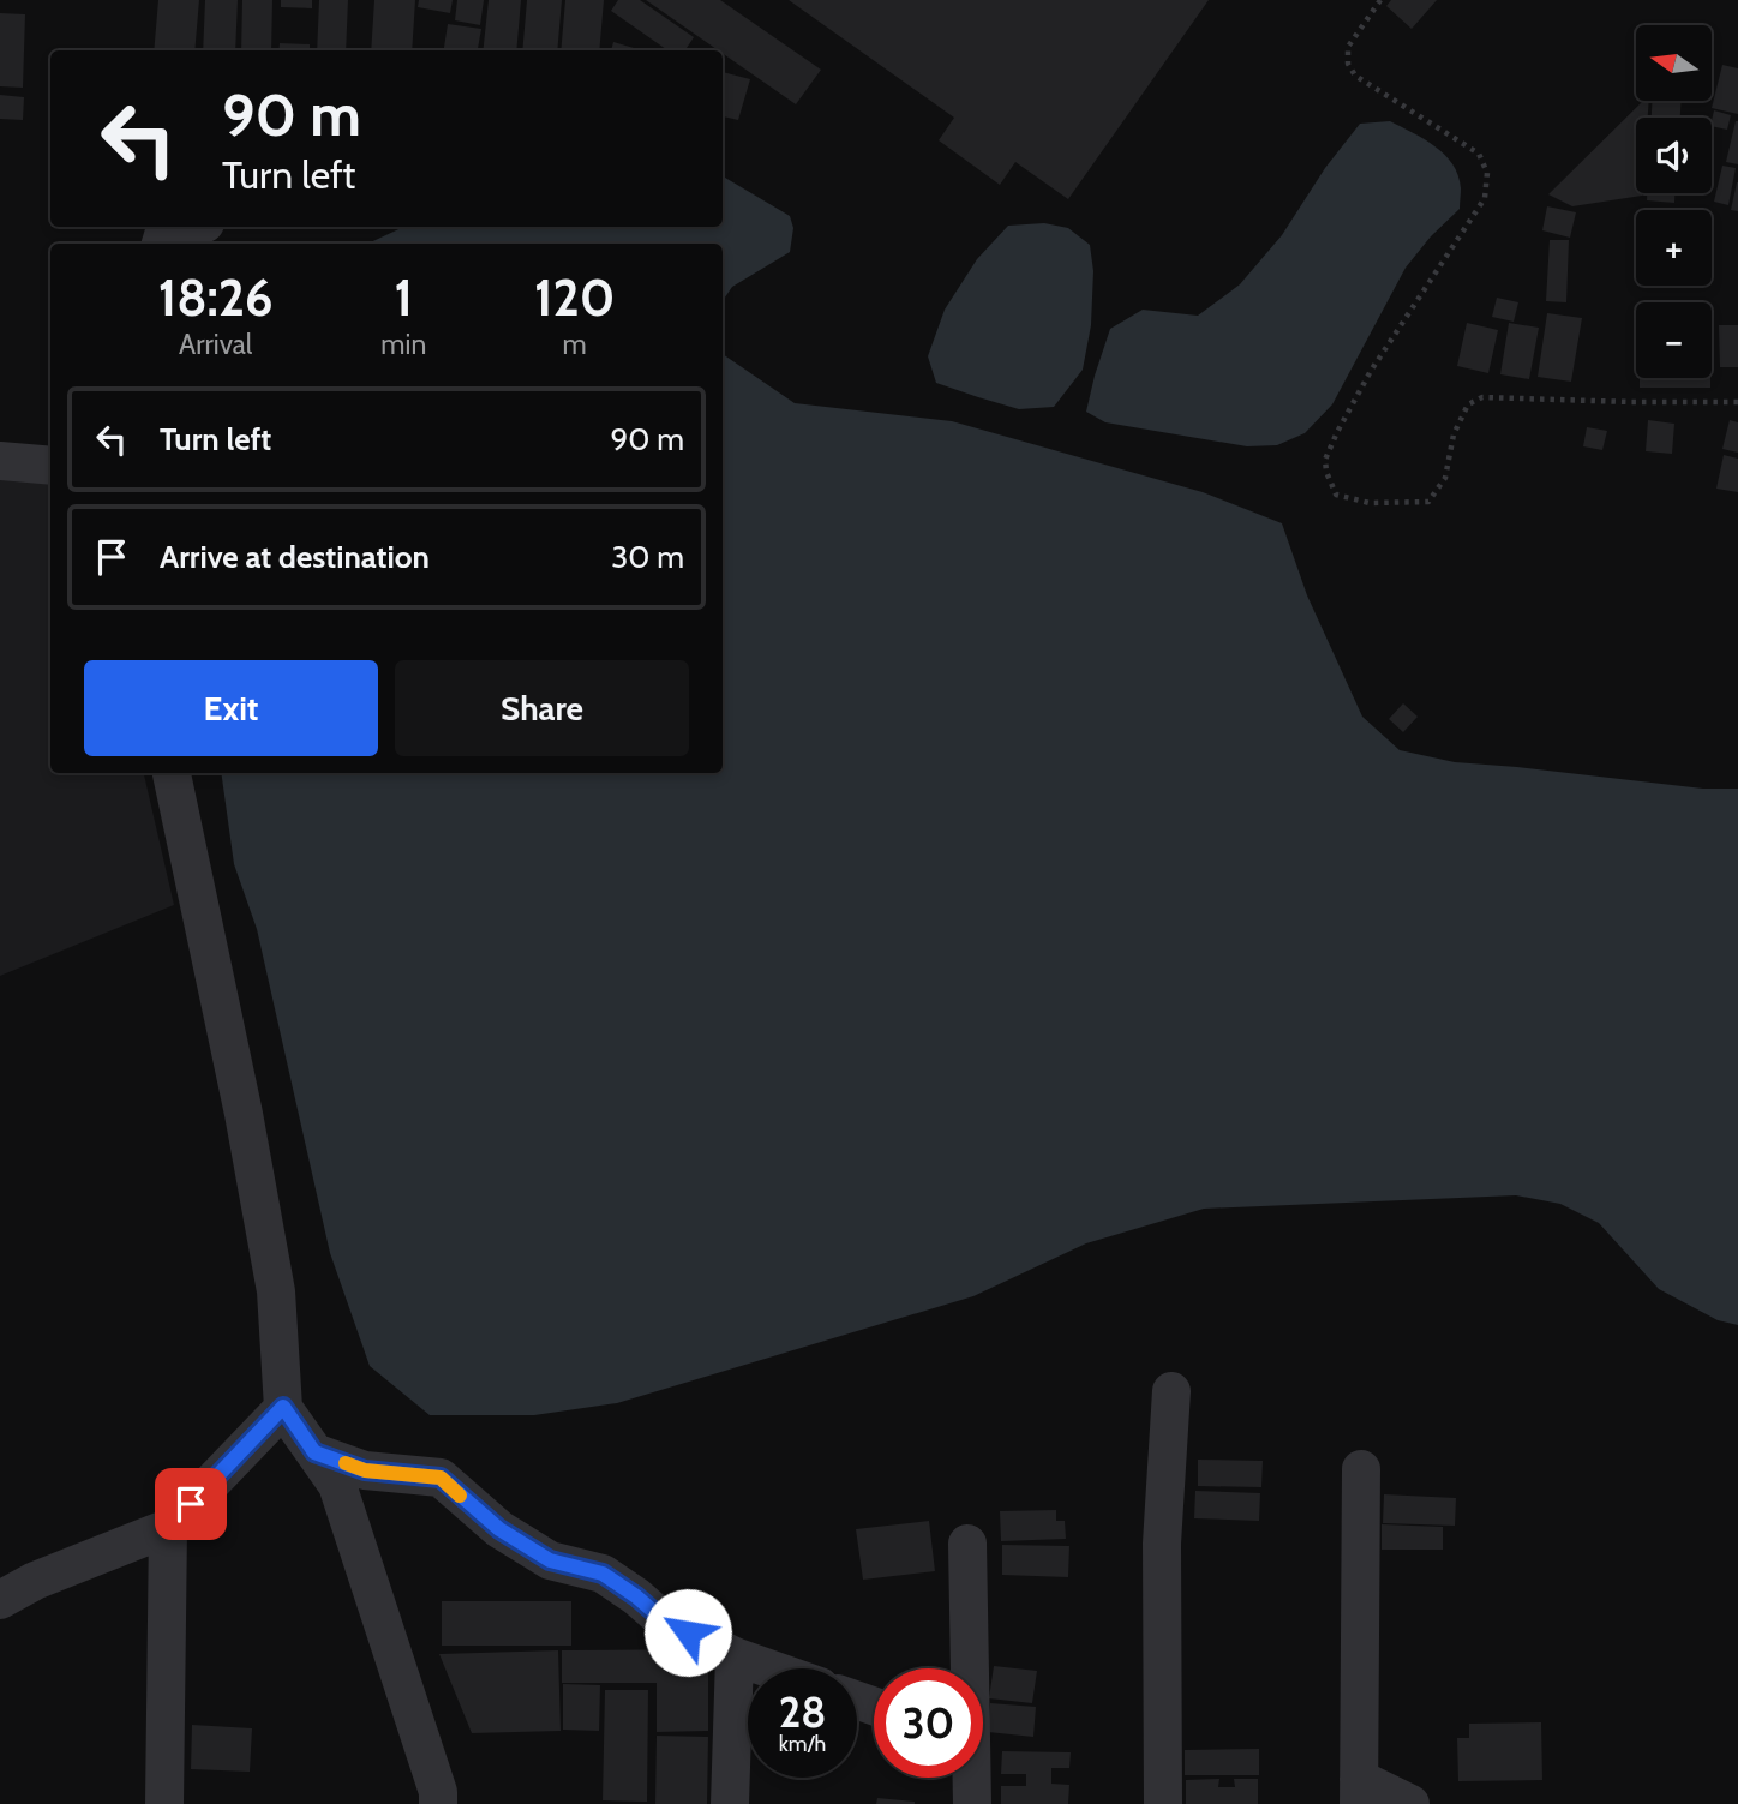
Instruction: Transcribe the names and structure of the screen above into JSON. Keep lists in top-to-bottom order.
{
  "north": "left",
  "page": {
    "map_buttons": ["+", "−"],
    "turn": ["90 m", "Turn left"],
    "eta": [
      "18:26",
      "Arrival",
      "1",
      "min",
      "120",
      "m"
    ],
    "list": [
      {
        "name": "Turn left",
        "value": "90 m"
      },
      {
        "name": "Arrive at destination",
        "value": "30 m"
      }
    ],
    "buttons": ["Exit", "Share"],
    "speed": "28 km/h",
    "limit": "30"
  }
}
